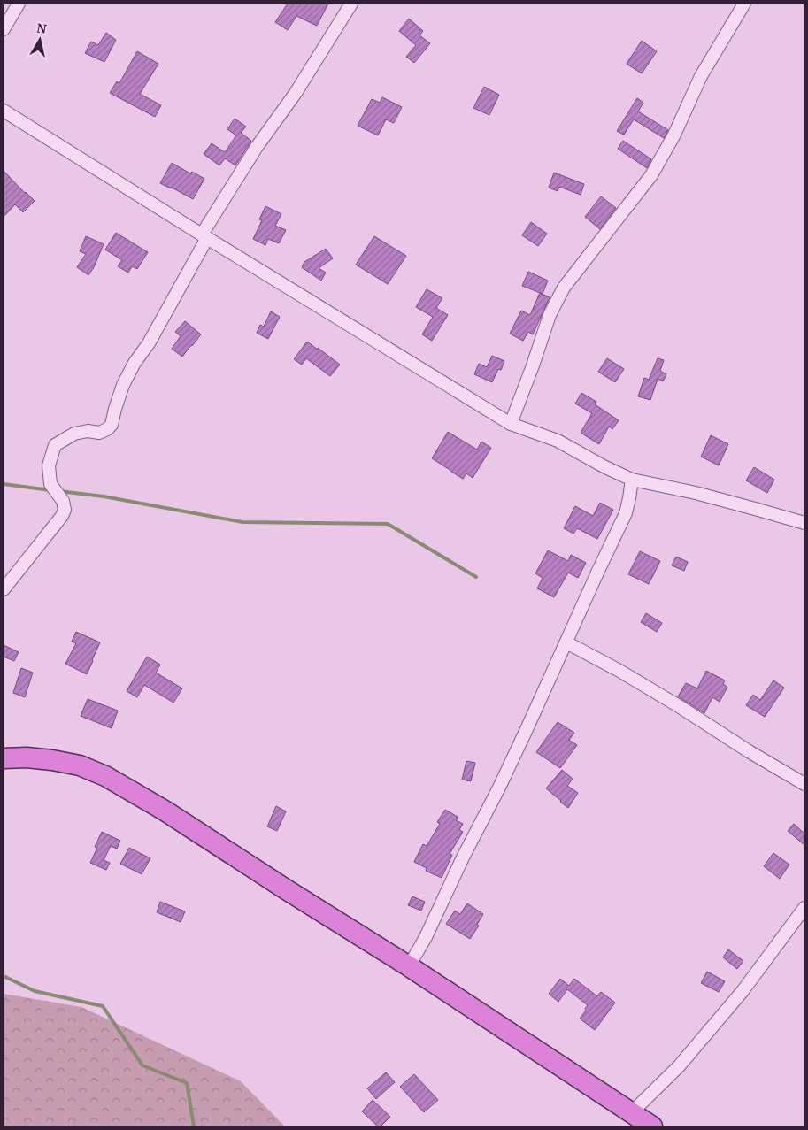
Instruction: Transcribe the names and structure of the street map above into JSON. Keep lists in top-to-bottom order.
{
  "north": "top"
}
